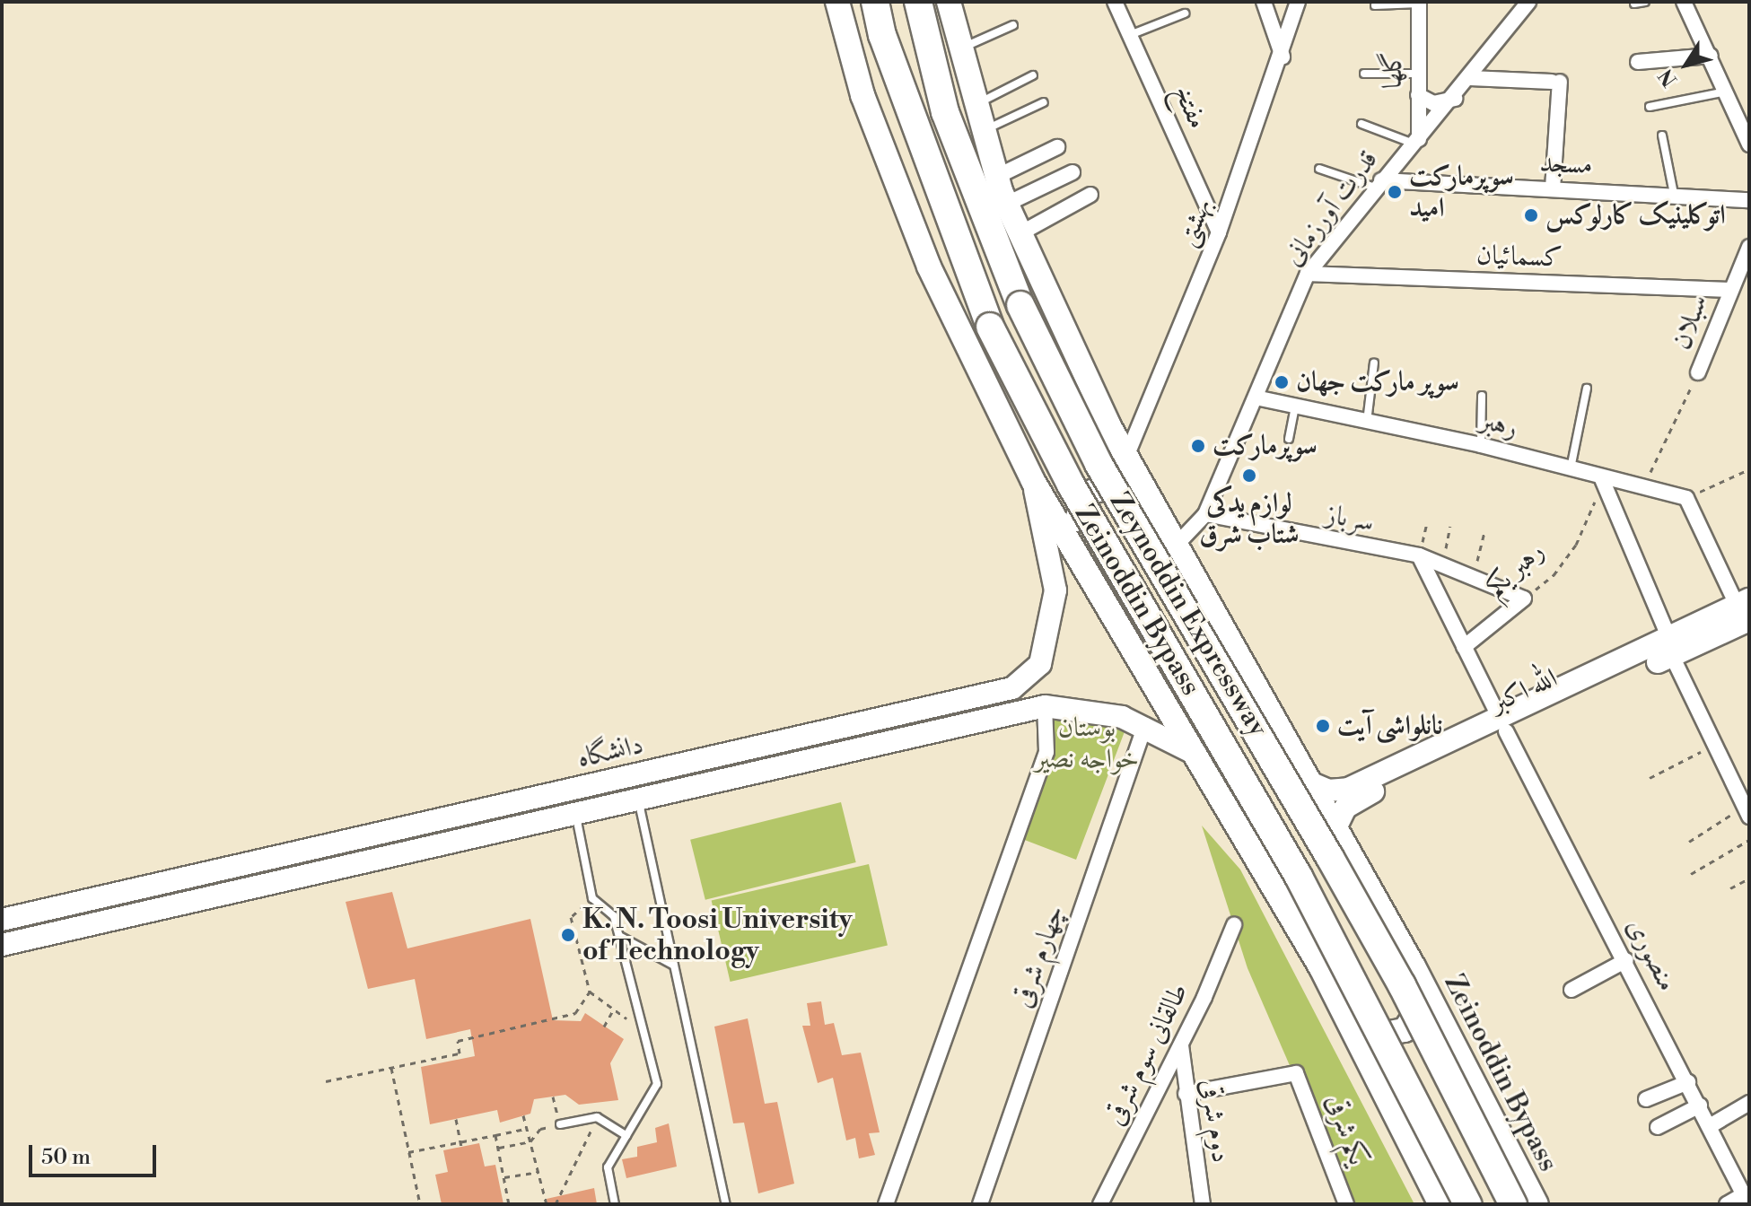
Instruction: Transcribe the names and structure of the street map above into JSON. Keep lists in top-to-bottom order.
{
  "streets": {
    "highway": ["Zeynoddin Expressway"],
    "main road": ["Zeinoddin Bypass", "الله اکبر", "دانشگاه"],
    "street": [
      "گلها",
      "مفتخ",
      "مسجد",
      "قدرت آورزمانی",
      "بهشتی",
      "کسمائیان",
      "سبلان",
      "رهبر",
      "سرباز",
      "رهبر یکم",
      "منصوری",
      "چهارم شرقی",
      "طالقانی سوم شرقی",
      "دوم شرقی",
      "یکم شرقی"
    ]
  },
  "crossings": [
    ["گلها", "قدرت آورزمانی"],
    ["مفتخ", "بهشتی"],
    ["مسجد", "قدرت آورزمانی"],
    ["قدرت آورزمانی", "کسمائیان"],
    ["قدرت آورزمانی", "رهبر"],
    ["قدرت آورزمانی", "سرباز"],
    ["بهشتی", "Zeinoddin Bypass"],
    ["کسمائیان", "سبلان"],
    ["رهبر", "رهبر یکم"],
    ["سرباز", "رهبر یکم"],
    ["Zeinoddin Bypass", "الله اکبر"],
    ["Zeinoddin Bypass", "دانشگاه"],
    ["الله اکبر", "منصوری"],
    ["دانشگاه", "چهارم شرقی"],
    ["طالقانی سوم شرقی", "دوم شرقی"],
    ["دوم شرقی", "یکم شرقی"]
  ],
  "parks": ["بوستان خواجه نصیر"],
  "places": [
    "سوپرمارکت امید",
    "اتوکلینیک کارلوکس",
    "سوپر مارکت جهان",
    "سوپرمارکت",
    "لوازم یدکی شتاب شرق",
    "نانلواشی آیت",
    "K. N. Toosi University of Technology"
  ],
  "scale_bar": "50 m",
  "north": "bottom left"
}
